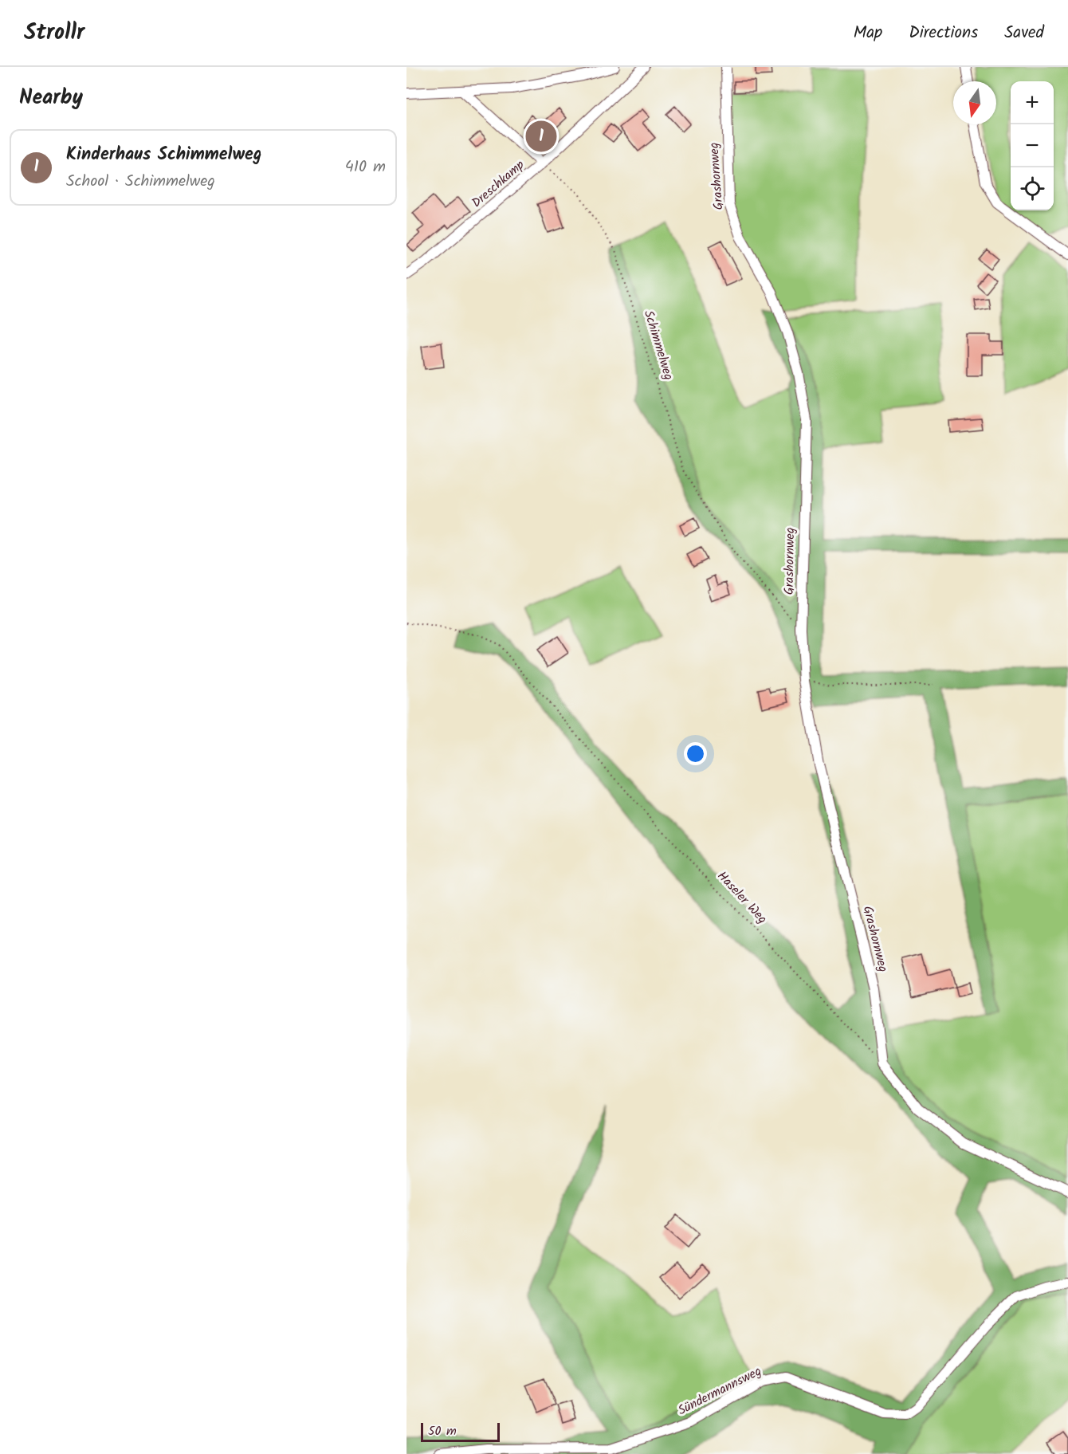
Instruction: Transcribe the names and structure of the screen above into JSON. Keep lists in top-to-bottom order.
{
  "streets": {
    "street": ["Grashornweg", "Dreschkamp", "Sündermannsweg"],
    "path": ["Schimmelweg", "Haseler Weg"]
  },
  "crossings": [
    ["Grashornweg", "Schimmelweg"],
    ["Grashornweg", "Haseler Weg"],
    ["Dreschkamp", "Schimmelweg"]
  ],
  "scale_bar": "50 m",
  "north": "bottom",
  "page": {
    "header": "Strollr",
    "nav": ["Map", "Directions", "Saved"],
    "heading": "Nearby",
    "map_buttons": ["+", "−"],
    "pins": "1",
    "list": [
      {
        "mark": "1",
        "name": "Kinderhaus Schimmelweg",
        "note": "School · Schimmelweg",
        "value": "410 m"
      }
    ],
    "scale": "50 m"
  }
}
